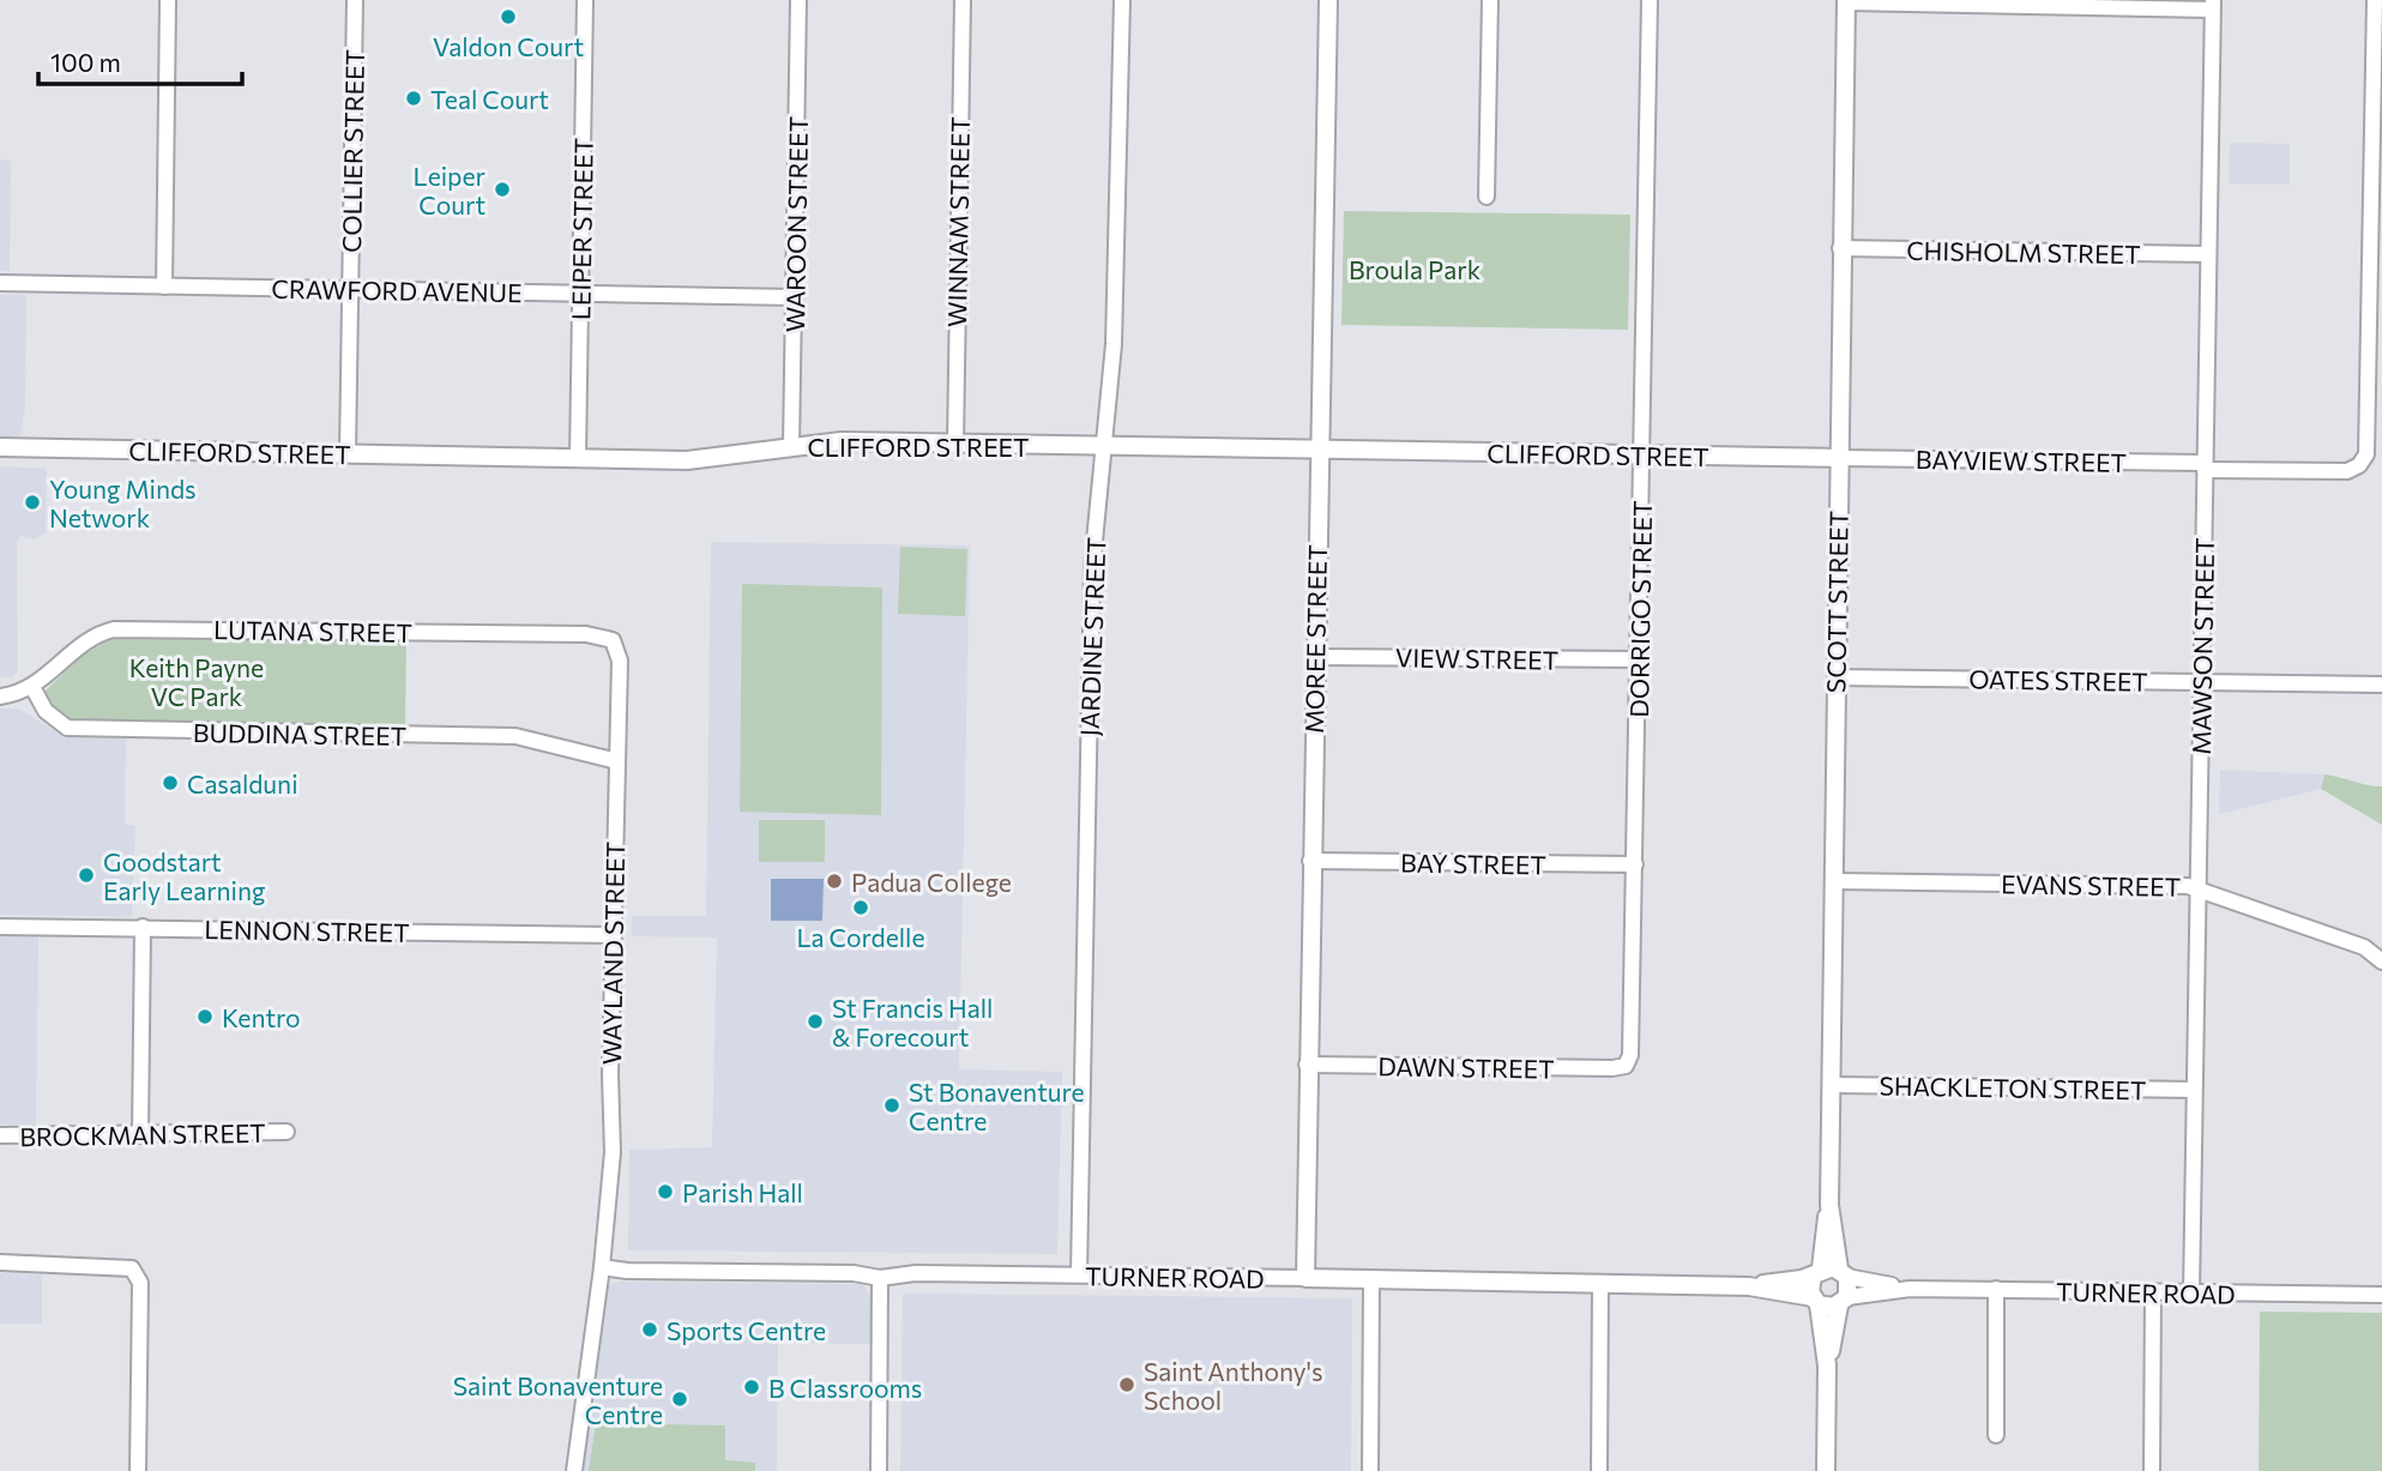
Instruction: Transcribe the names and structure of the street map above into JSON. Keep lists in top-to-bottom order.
{
  "streets": {
    "street": [
      "COLLIER STREET",
      "WINNAM STREET",
      "WAROON STREET",
      "LEIPER STREET",
      "CHISHOLM STREET",
      "CRAWFORD AVENUE",
      "CLIFFORD STREET",
      "BAYVIEW STREET",
      "SCOTT STREET",
      "DORRIGO STREET",
      "LUTANA STREET",
      "JARDINE STREET",
      "MOREE STREET",
      "MAWSON STREET",
      "VIEW STREET",
      "OATES STREET",
      "BUDDINA STREET",
      "BAY STREET",
      "EVANS STREET",
      "LENNON STREET",
      "WAYLAND STREET",
      "DAWN STREET",
      "SHACKLETON STREET",
      "BROCKMAN STREET",
      "TURNER ROAD"
    ]
  },
  "crossings": [
    ["COLLIER STREET", "CRAWFORD AVENUE"],
    ["COLLIER STREET", "CLIFFORD STREET"],
    ["WINNAM STREET", "CLIFFORD STREET"],
    ["WAROON STREET", "CRAWFORD AVENUE"],
    ["WAROON STREET", "CLIFFORD STREET"],
    ["LEIPER STREET", "CRAWFORD AVENUE"],
    ["LEIPER STREET", "CLIFFORD STREET"],
    ["CHISHOLM STREET", "SCOTT STREET"],
    ["CHISHOLM STREET", "MAWSON STREET"],
    ["CLIFFORD STREET", "BAYVIEW STREET"],
    ["CLIFFORD STREET", "SCOTT STREET"],
    ["CLIFFORD STREET", "DORRIGO STREET"],
    ["CLIFFORD STREET", "JARDINE STREET"],
    ["CLIFFORD STREET", "MOREE STREET"],
    ["BAYVIEW STREET", "SCOTT STREET"],
    ["BAYVIEW STREET", "MAWSON STREET"],
    ["SCOTT STREET", "OATES STREET"],
    ["SCOTT STREET", "EVANS STREET"],
    ["SCOTT STREET", "SHACKLETON STREET"],
    ["SCOTT STREET", "TURNER ROAD"],
    ["DORRIGO STREET", "VIEW STREET"],
    ["DORRIGO STREET", "BAY STREET"],
    ["DORRIGO STREET", "DAWN STREET"],
    ["LUTANA STREET", "BUDDINA STREET"],
    ["LUTANA STREET", "WAYLAND STREET"],
    ["JARDINE STREET", "TURNER ROAD"],
    ["MOREE STREET", "VIEW STREET"],
    ["MOREE STREET", "BAY STREET"],
    ["MOREE STREET", "DAWN STREET"],
    ["MOREE STREET", "TURNER ROAD"],
    ["MAWSON STREET", "OATES STREET"],
    ["MAWSON STREET", "EVANS STREET"],
    ["MAWSON STREET", "SHACKLETON STREET"],
    ["MAWSON STREET", "TURNER ROAD"],
    ["BUDDINA STREET", "WAYLAND STREET"],
    ["LENNON STREET", "WAYLAND STREET"],
    ["WAYLAND STREET", "TURNER ROAD"]
  ],
  "parks": ["Broula Park", "Keith Payne VC Park"],
  "places": [
    "Valdon Court",
    "Teal Court",
    "Leiper Court",
    "Young Minds Network",
    "Casalduni",
    "Goodstart Early Learning",
    "Padua College",
    "La Cordelle",
    "Kentro",
    "St Francis Hall & Forecourt",
    "St Bonaventure Centre",
    "Parish Hall",
    "Sports Centre",
    "Saint Anthony's School",
    "B Classrooms",
    "Saint Bonaventure Centre"
  ],
  "scale_bar": "100 m"
}
